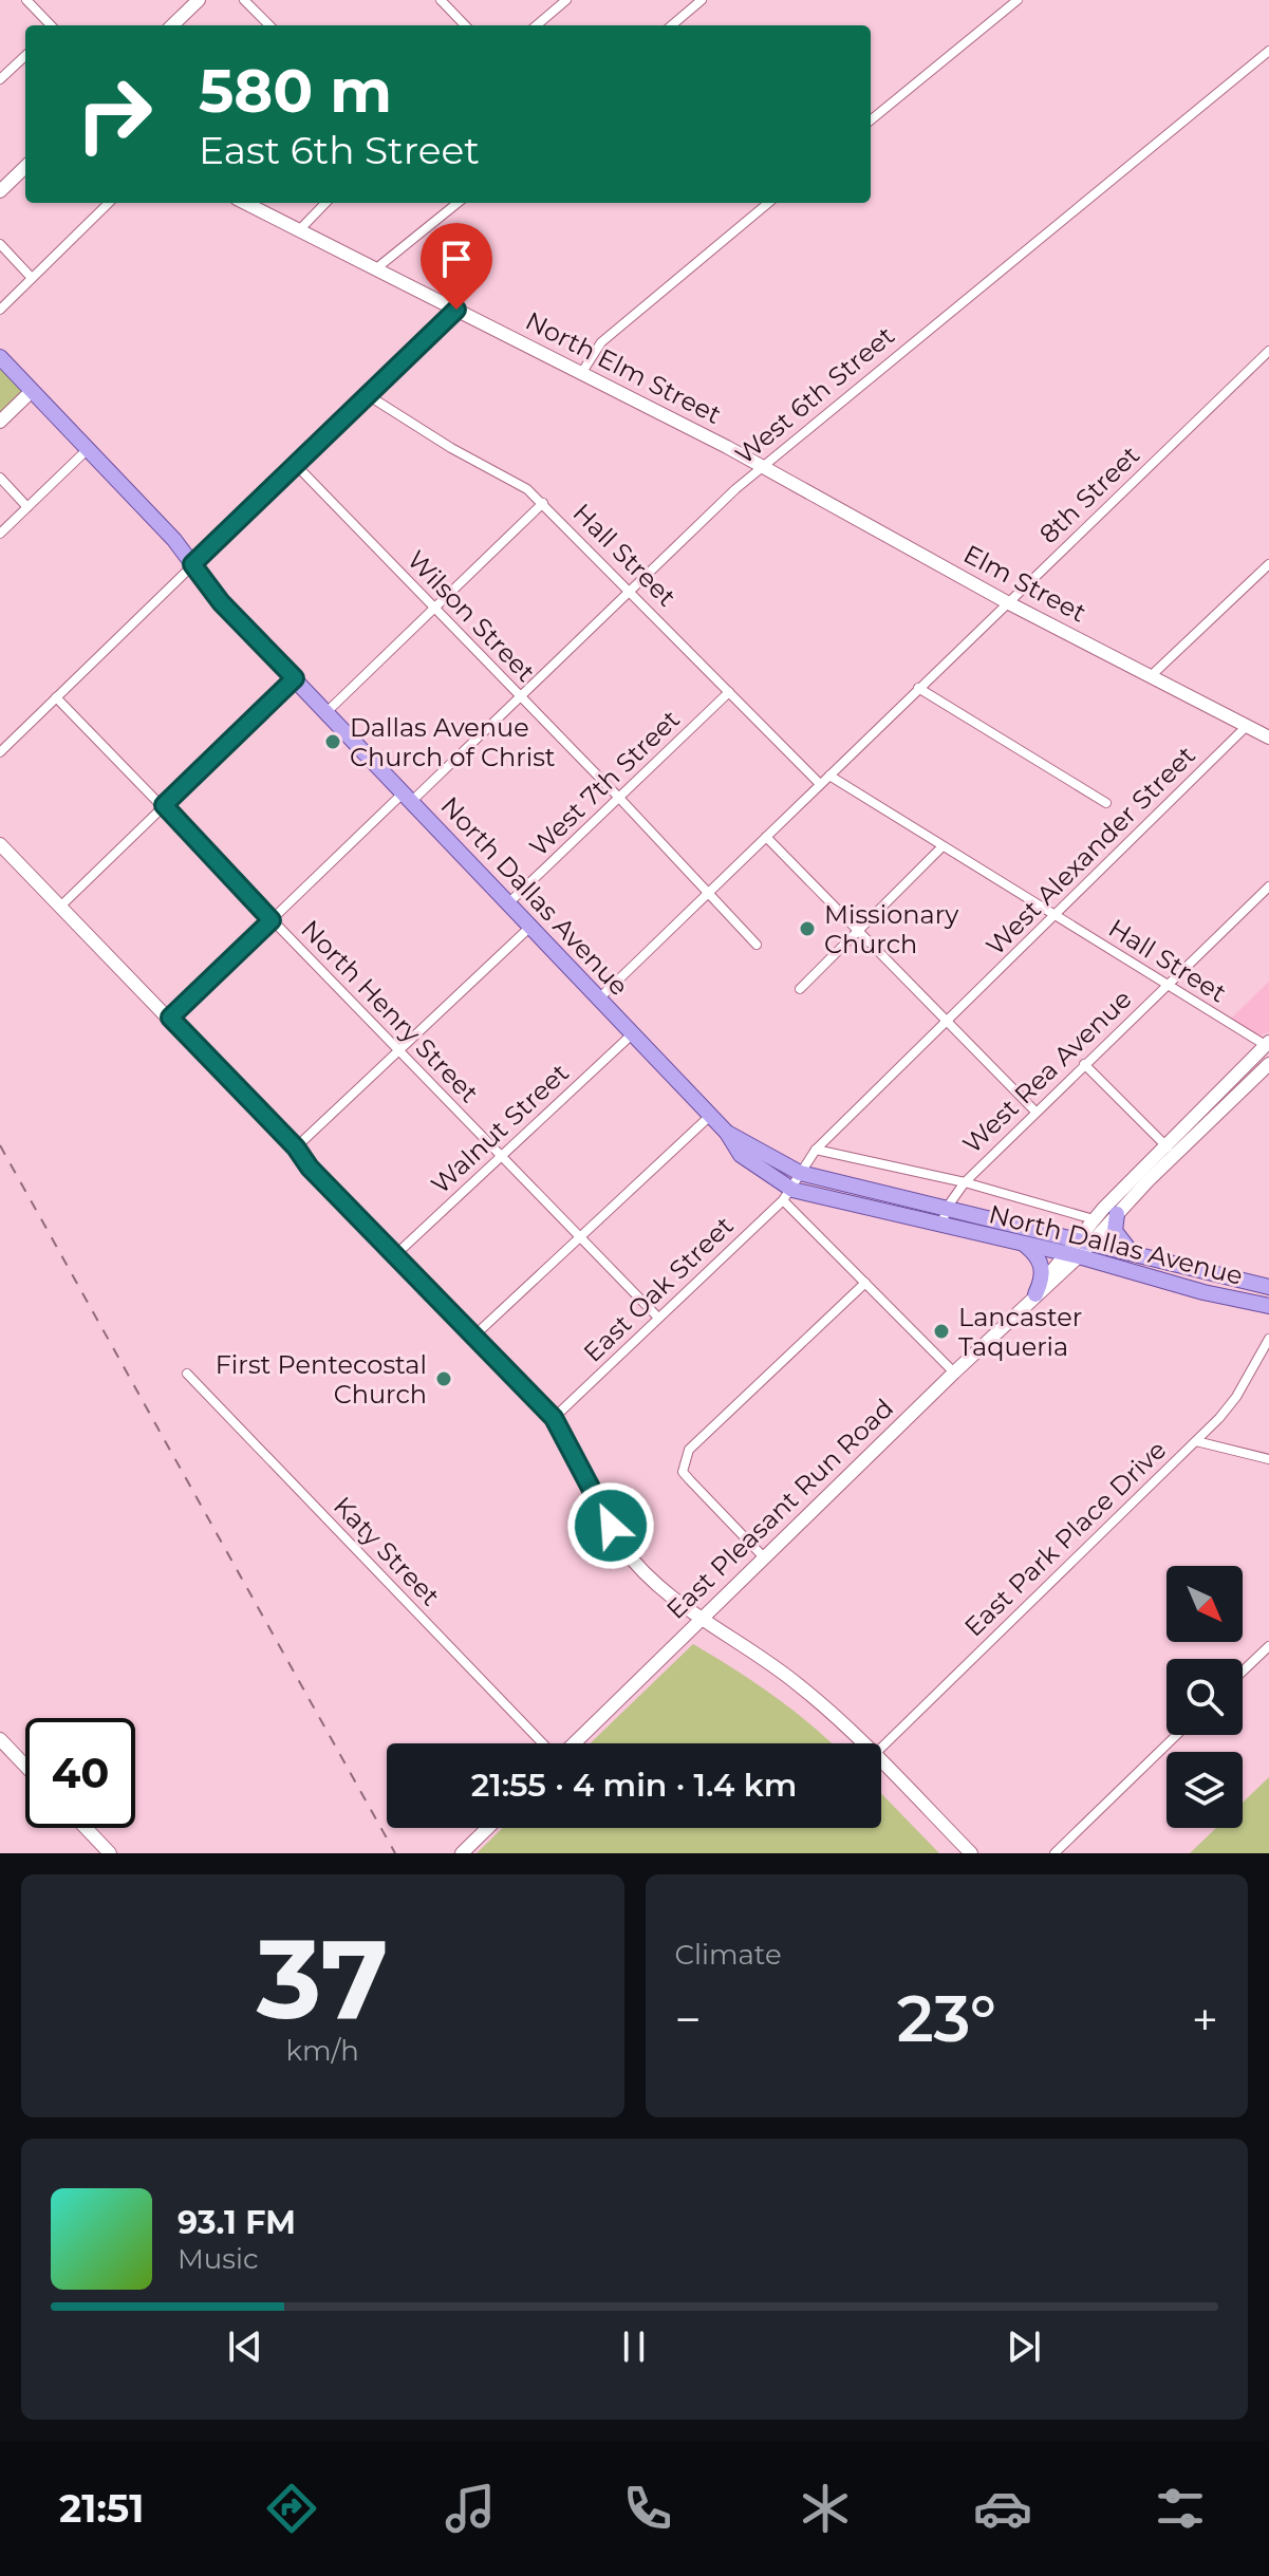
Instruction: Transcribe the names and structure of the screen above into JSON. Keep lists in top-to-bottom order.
{
  "streets": {
    "main road": ["North Dallas Avenue"],
    "street": [
      "North Elm Street",
      "West 6th Street",
      "8th Street",
      "Hall Street",
      "Elm Street",
      "Wilson Street",
      "West 7th Street",
      "West Alexander Street",
      "North Henry Street",
      "West Rea Avenue",
      "Walnut Street",
      "East Oak Street",
      "East Pleasant Run Road",
      "East Park Place Drive",
      "Katy Street"
    ]
  },
  "crossings": [
    ["North Elm Street", "West 6th Street"],
    ["North Elm Street", "Elm Street"],
    ["West 6th Street", "Hall Street"],
    ["West 6th Street", "Elm Street"],
    ["West 6th Street", "Wilson Street"],
    ["West 6th Street", "North Dallas Avenue"],
    ["West 6th Street", "North Henry Street"],
    ["8th Street", "Hall Street"],
    ["8th Street", "Elm Street"],
    ["Hall Street", "West 7th Street"],
    ["Hall Street", "West Alexander Street"],
    ["Hall Street", "West Rea Avenue"],
    ["Elm Street", "West Alexander Street"],
    ["Wilson Street", "West 7th Street"],
    ["West 7th Street", "North Dallas Avenue"],
    ["West Alexander Street", "North Dallas Avenue"],
    ["West Alexander Street", "East Oak Street"],
    ["North Dallas Avenue", "West Rea Avenue"],
    ["North Dallas Avenue", "Walnut Street"],
    ["North Dallas Avenue", "East Oak Street"],
    ["North Dallas Avenue", "East Pleasant Run Road"],
    ["North Henry Street", "Walnut Street"],
    ["North Henry Street", "East Oak Street"]
  ],
  "places": [
    "Dallas Avenue Church of Christ",
    "Missionary Church",
    "Lancaster Taqueria",
    "First Pentecostal Church"
  ],
  "north": "bottom right",
  "page": {
    "turn": ["580 m", "East 6th Street"],
    "limit": "40",
    "trip": "21:55 · 4 min · 1.4 km",
    "tile": [
      ["37", "km/h"],
      "Climate"
    ],
    "heat": ["−", "23°", "+"],
    "song": ["93.1 FM", "Music"],
    "tabs": "21:51"
  }
}
